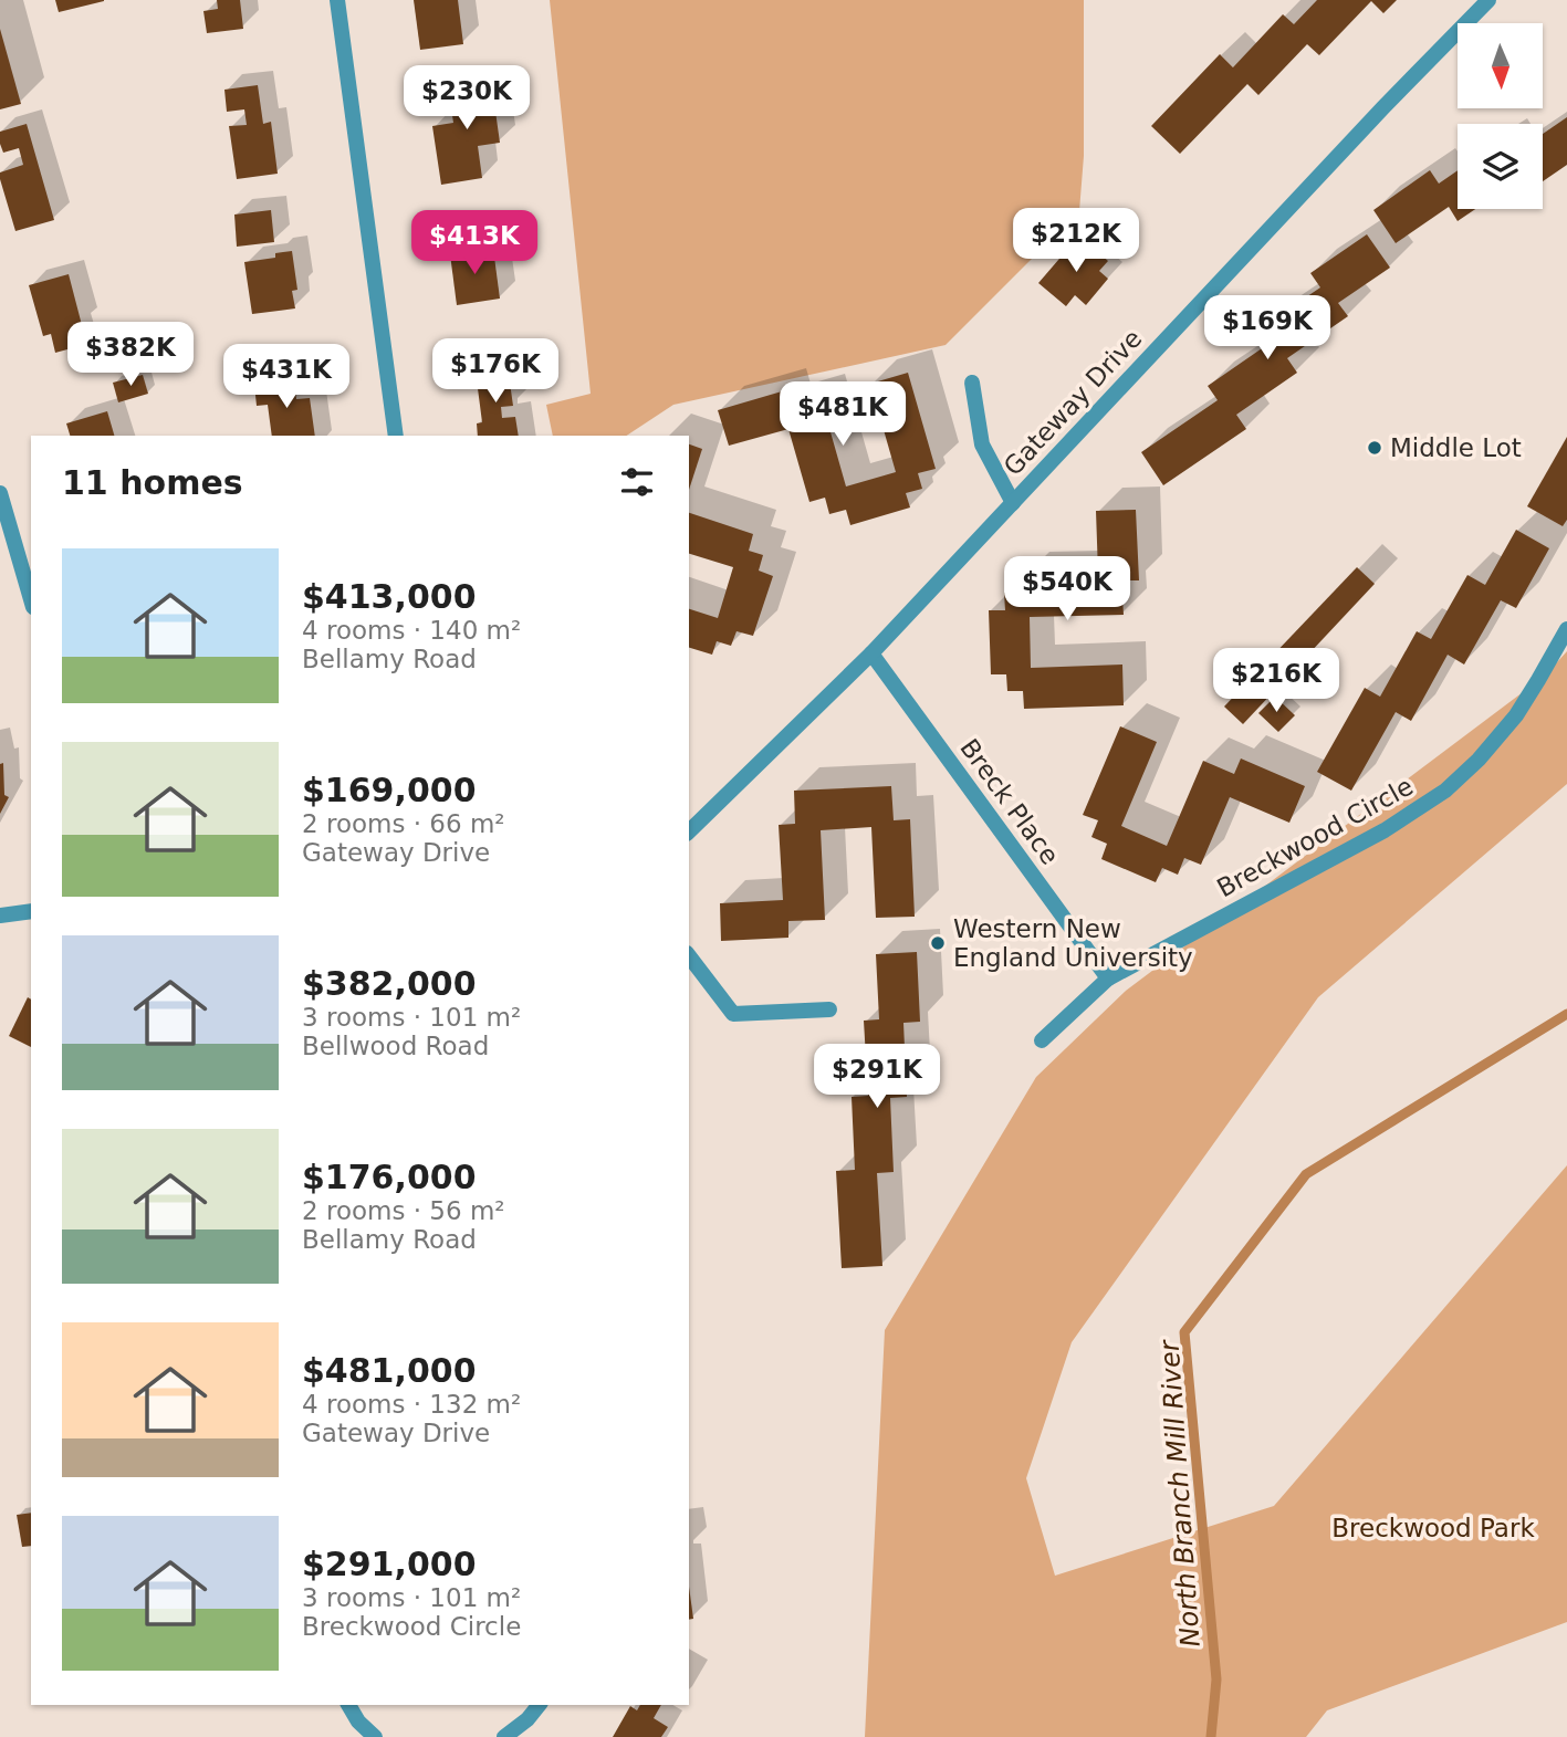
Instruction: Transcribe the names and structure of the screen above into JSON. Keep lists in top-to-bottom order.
{
  "streets": {
    "street": ["Gateway Drive", "Breck Place", "Breckwood Circle"]
  },
  "crossings": [
    ["Gateway Drive", "Breck Place"],
    ["Breck Place", "Breckwood Circle"]
  ],
  "water": ["North Branch Mill River"],
  "parks": ["Breckwood Park"],
  "places": ["Middle Lot", "Western New England University"],
  "north": "bottom",
  "page": {
    "price": [
      "$230K",
      "$212K",
      "$413K",
      "$169K",
      "$382K",
      "$176K",
      "$431K",
      "$481K",
      "$540K",
      "$216K",
      "$291K"
    ],
    "heading": "11 homes",
    "list": [
      {
        "name": "$413,000",
        "note": "4 rooms · 140 m² · Bellamy Road"
      },
      {
        "name": "$169,000",
        "note": "2 rooms · 66 m² · Gateway Drive"
      },
      {
        "name": "$382,000",
        "note": "3 rooms · 101 m² · Bellwood Road"
      },
      {
        "name": "$176,000",
        "note": "2 rooms · 56 m² · Bellamy Road"
      },
      {
        "name": "$481,000",
        "note": "4 rooms · 132 m² · Gateway Drive"
      },
      {
        "name": "$291,000",
        "note": "3 rooms · 101 m² · Breckwood Circle"
      }
    ]
  }
}
